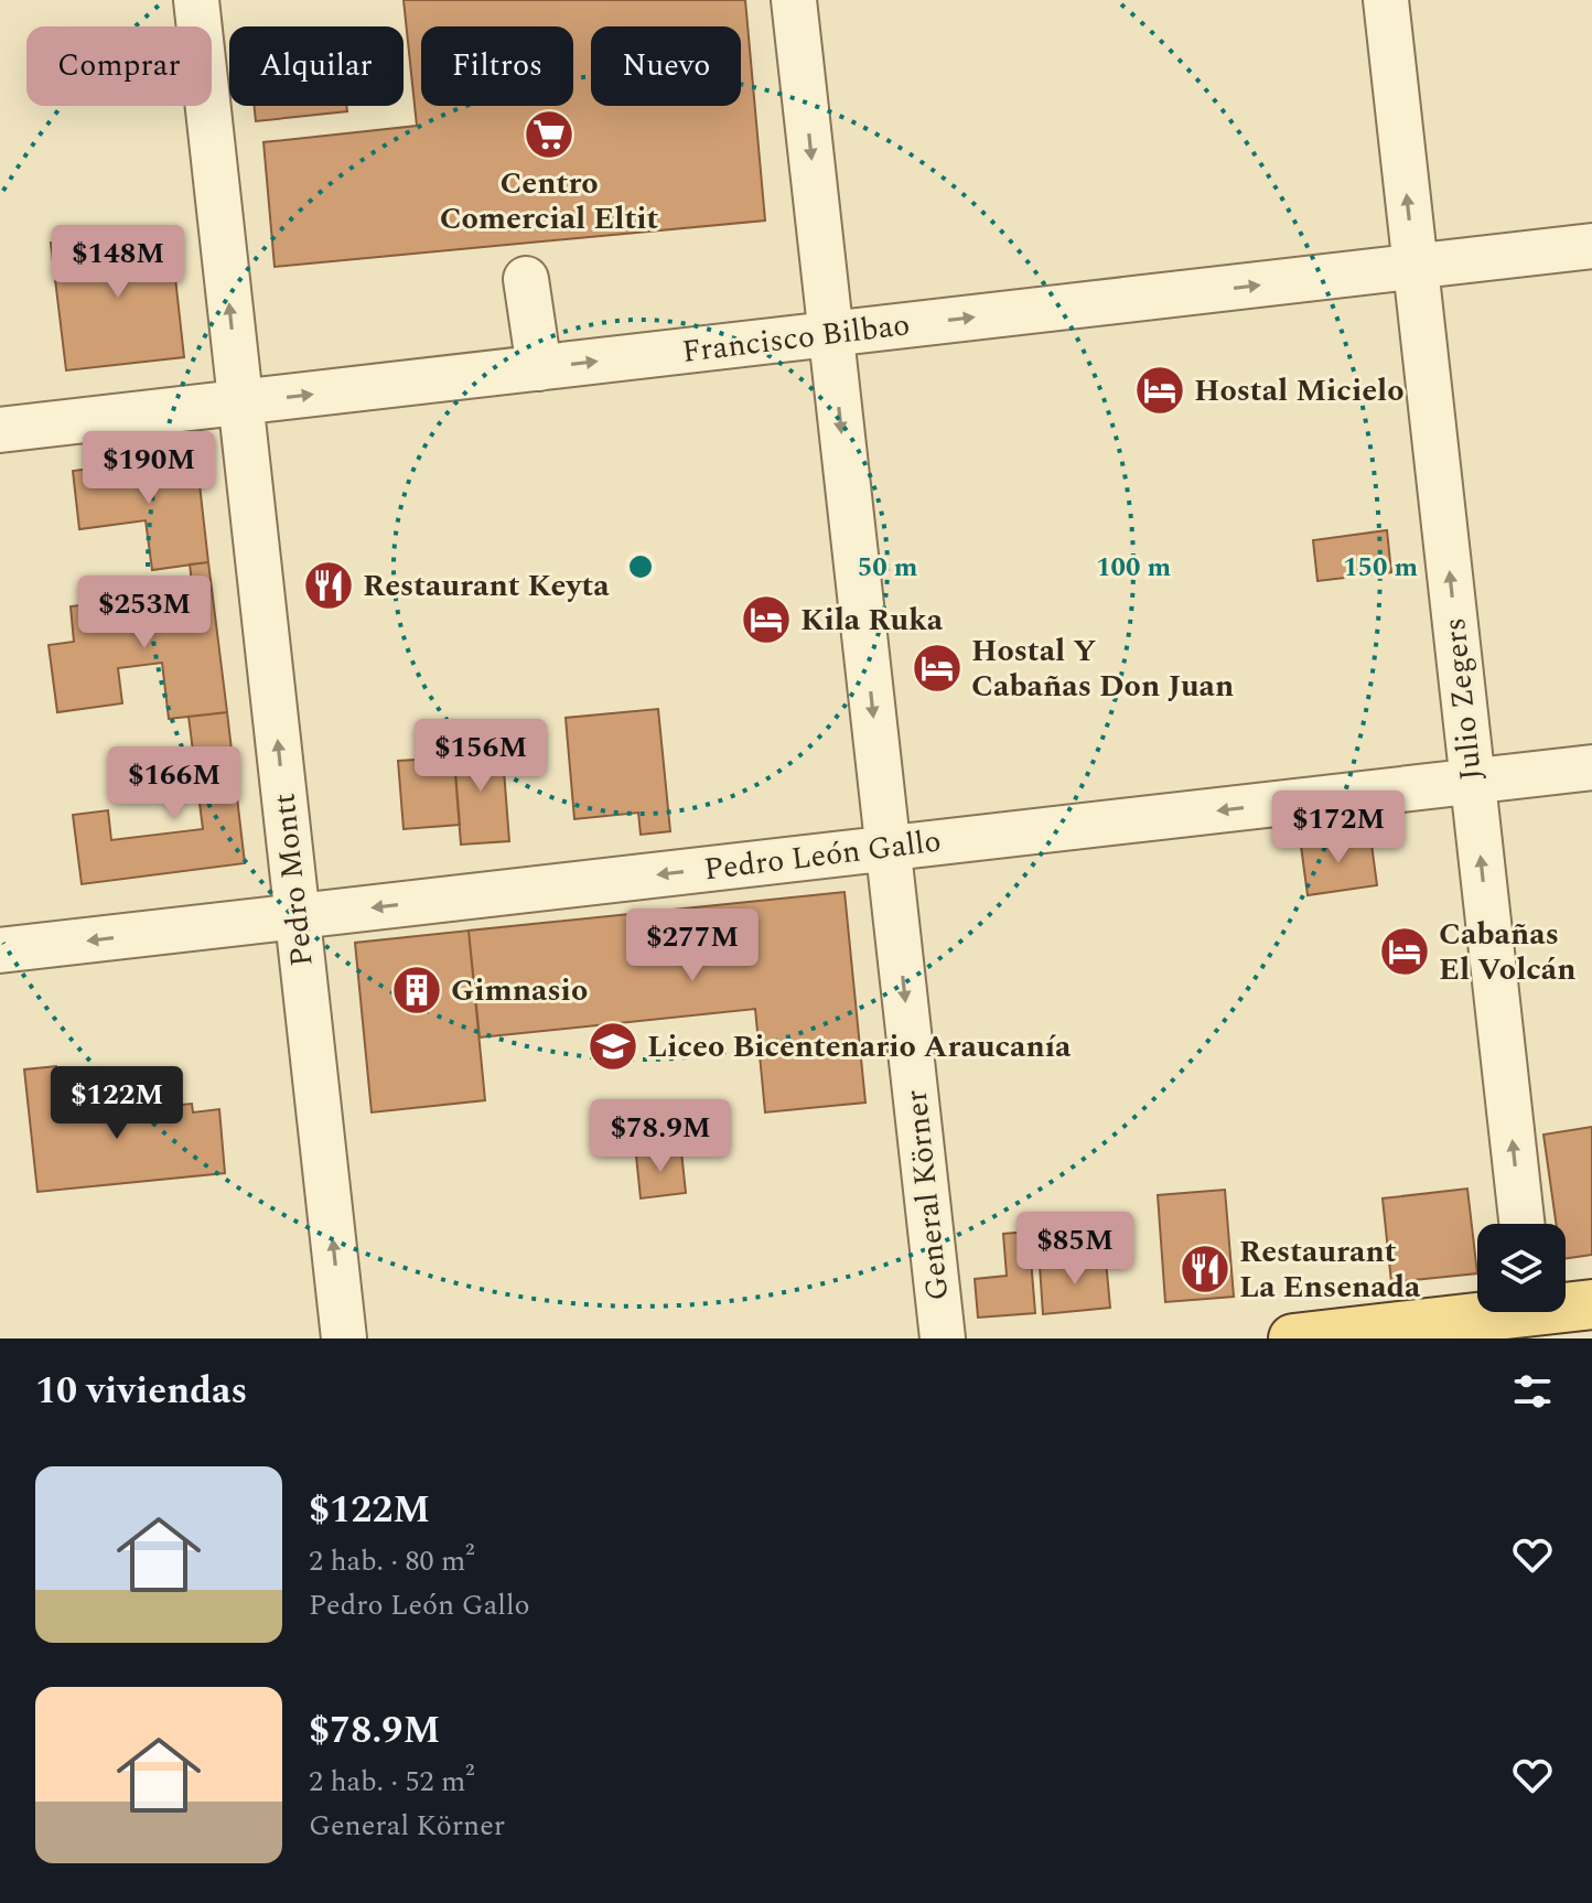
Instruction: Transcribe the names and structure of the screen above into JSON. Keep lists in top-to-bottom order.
{
  "streets": {
    "street": [
      "Francisco Bilbao",
      "Julio Zegers",
      "Pedro León Gallo",
      "Pedro Montt",
      "General Körner"
    ]
  },
  "crossings": [
    ["Francisco Bilbao", "Julio Zegers"],
    ["Francisco Bilbao", "Pedro Montt"],
    ["Francisco Bilbao", "General Körner"],
    ["Julio Zegers", "Pedro León Gallo"],
    ["Pedro León Gallo", "Pedro Montt"],
    ["Pedro León Gallo", "General Körner"]
  ],
  "one_way": [
    "Francisco Bilbao",
    "Julio Zegers",
    "Pedro León Gallo",
    "Pedro Montt",
    "General Körner"
  ],
  "places": {
    "supermarket": ["Centro Comercial Eltit"],
    "hotel": [
      "Hostal Micielo",
      "Kila Ruka",
      "Hostal Y Cabañas Don Juan",
      "Cabañas El Volcán"
    ],
    "restaurant": ["Restaurant Keyta", "Restaurant La Ensenada"],
    "building": ["Gimnasio"],
    "school or university": ["Liceo Bicentenario Araucanía"]
  },
  "page": {
    "chip": [
      "Comprar",
      "Alquilar",
      "Filtros",
      "Nuevo"
    ],
    "price": [
      "$148M",
      "$190M",
      "$253M",
      "$156M",
      "$166M",
      "$172M",
      "$277M",
      "$122M",
      "$78.9M",
      "$85M"
    ],
    "heading": "10 viviendas",
    "list": [
      {
        "name": "$122M",
        "note": "2 hab. · 80 m² · Pedro León Gallo"
      },
      {
        "name": "$78.9M",
        "note": "2 hab. · 52 m² · General Körner"
      }
    ]
  },
  "rings": ["50 m", "100 m", "150 m"]
}
